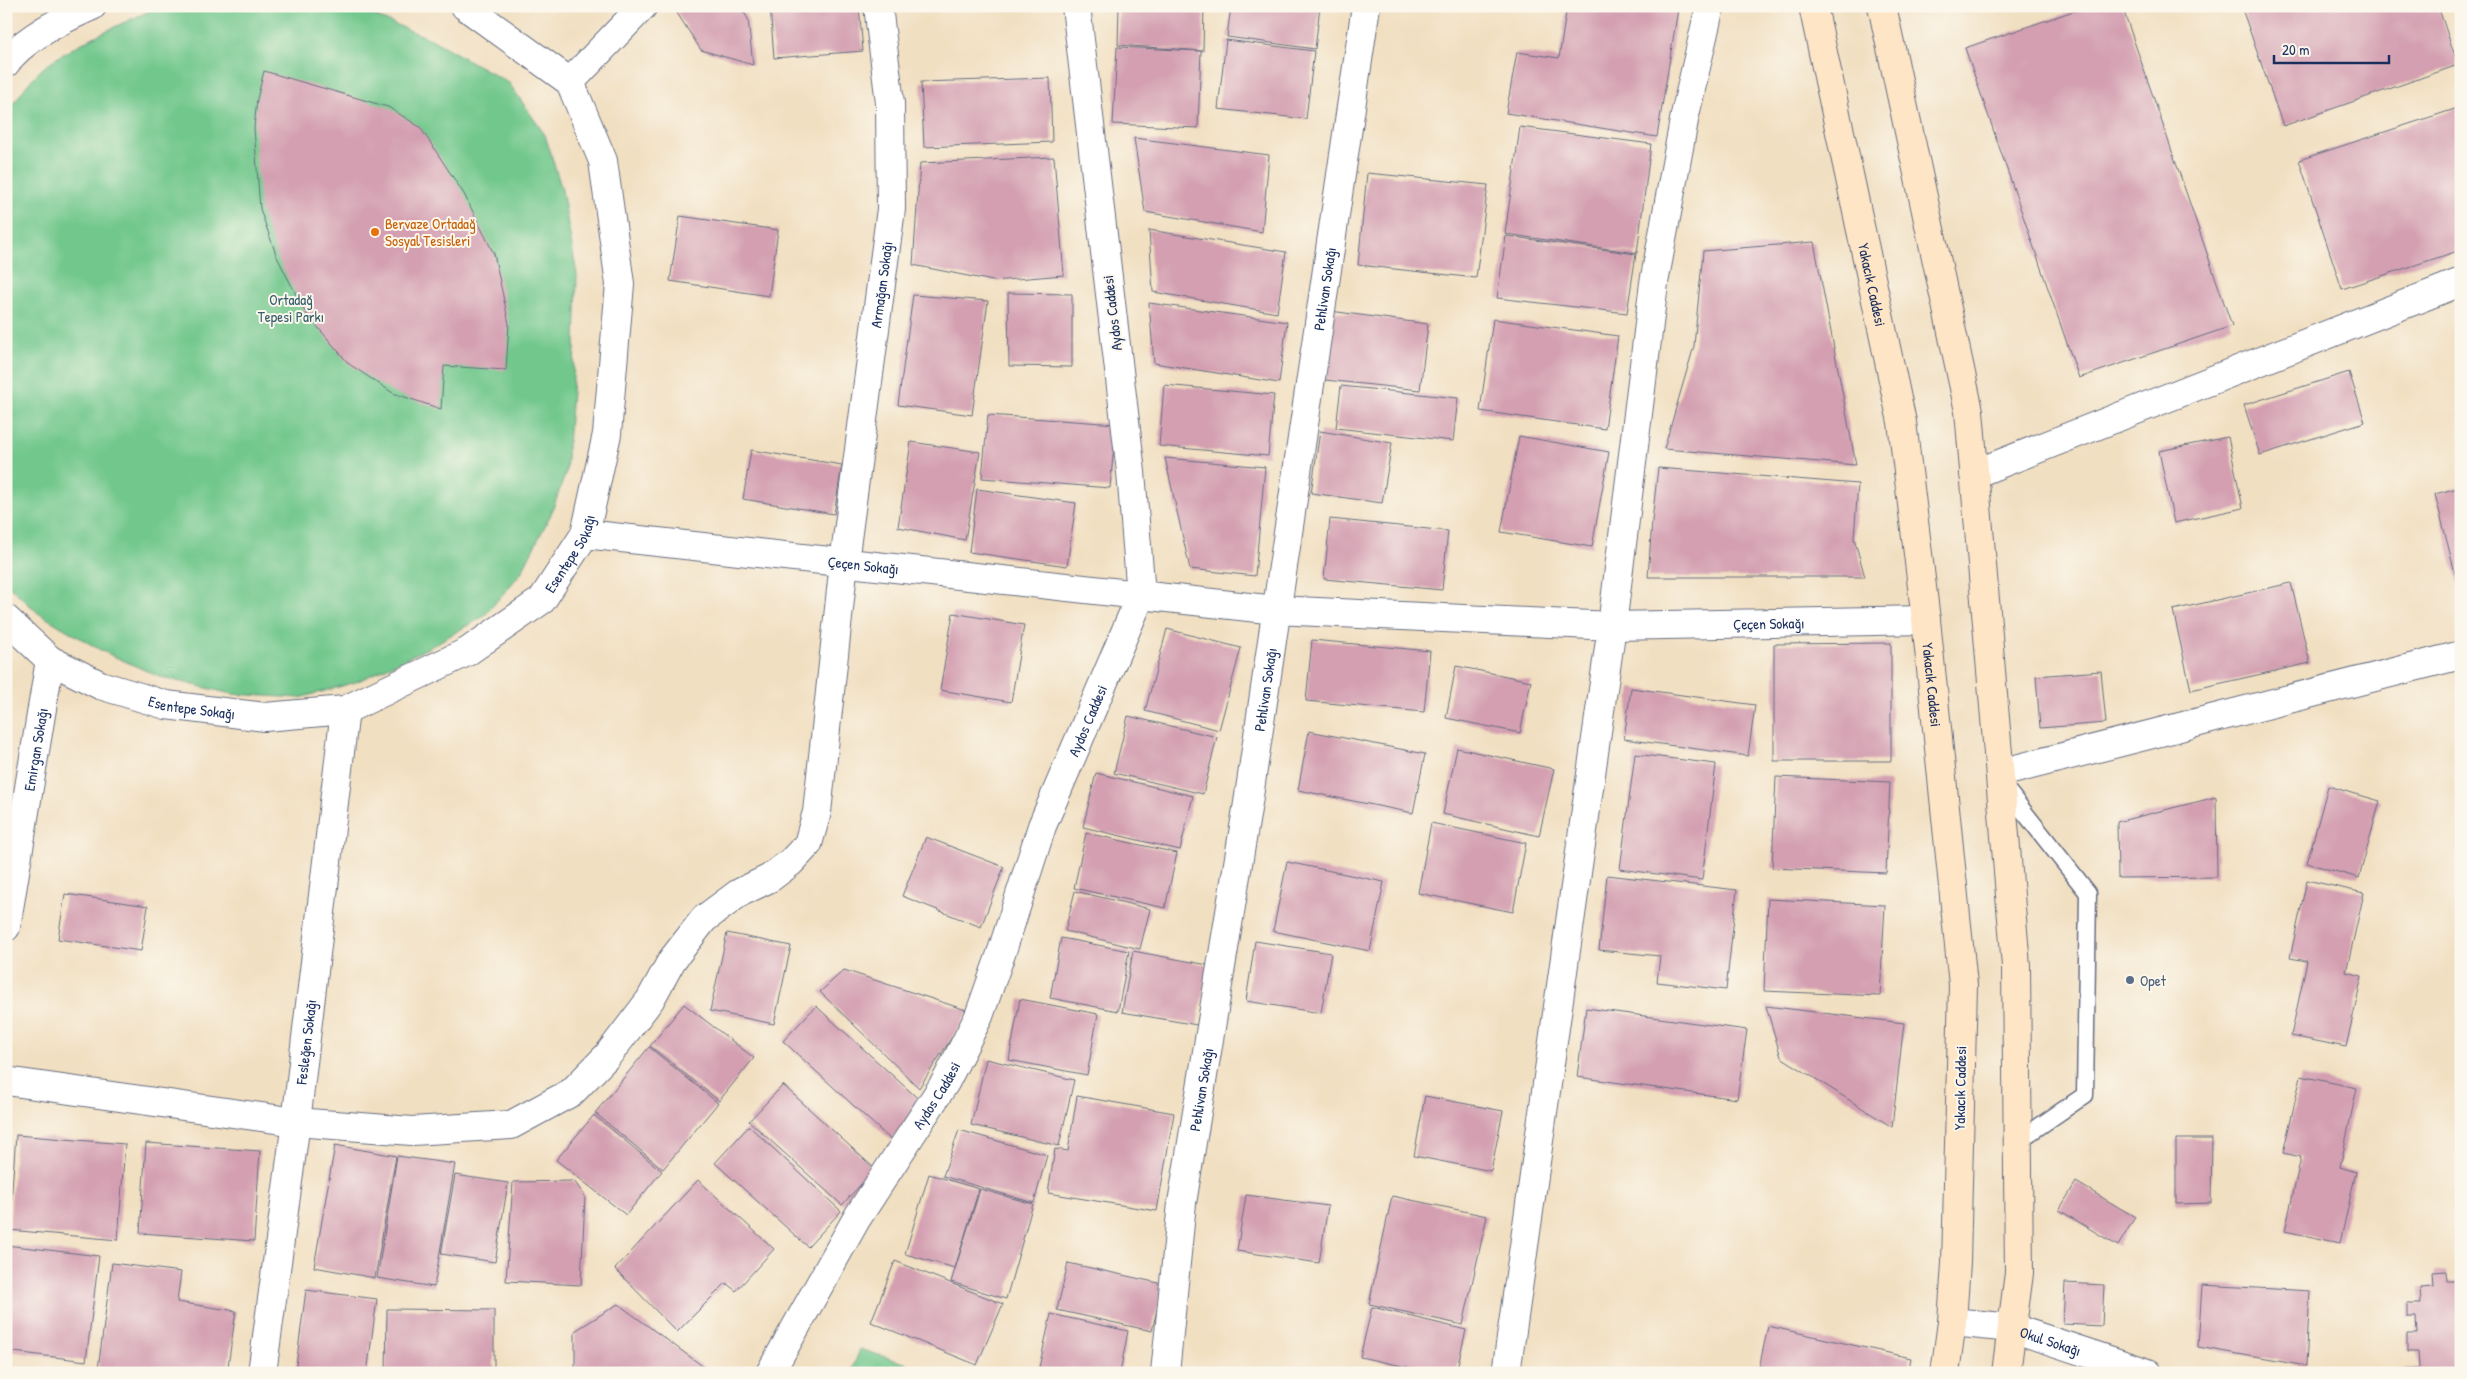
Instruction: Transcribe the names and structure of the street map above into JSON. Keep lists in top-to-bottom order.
{
  "streets": {
    "main road": ["Yakacık Caddesi"],
    "street": [
      "Armağan Sokağı",
      "Pehlivan Sokağı",
      "Aydos Caddesi",
      "Esentepe Sokağı",
      "Çeçen Sokağı",
      "Emirgan Sokağı",
      "Fesleğen Sokağı",
      "Okul Sokağı"
    ]
  },
  "crossings": [
    ["Armağan Sokağı", "Çeçen Sokağı"],
    ["Armağan Sokağı", "Fesleğen Sokağı"],
    ["Yakacık Caddesi", "Çeçen Sokağı"],
    ["Yakacık Caddesi", "Okul Sokağı"],
    ["Pehlivan Sokağı", "Çeçen Sokağı"],
    ["Aydos Caddesi", "Çeçen Sokağı"],
    ["Esentepe Sokağı", "Çeçen Sokağı"],
    ["Esentepe Sokağı", "Emirgan Sokağı"],
    ["Esentepe Sokağı", "Fesleğen Sokağı"]
  ],
  "parks": ["Ortadağ Tepesi Parkı"],
  "places": ["Bervaze Ortadağ Sosyal Tesisleri", "Opet"],
  "scale_bar": "20 m"
}
